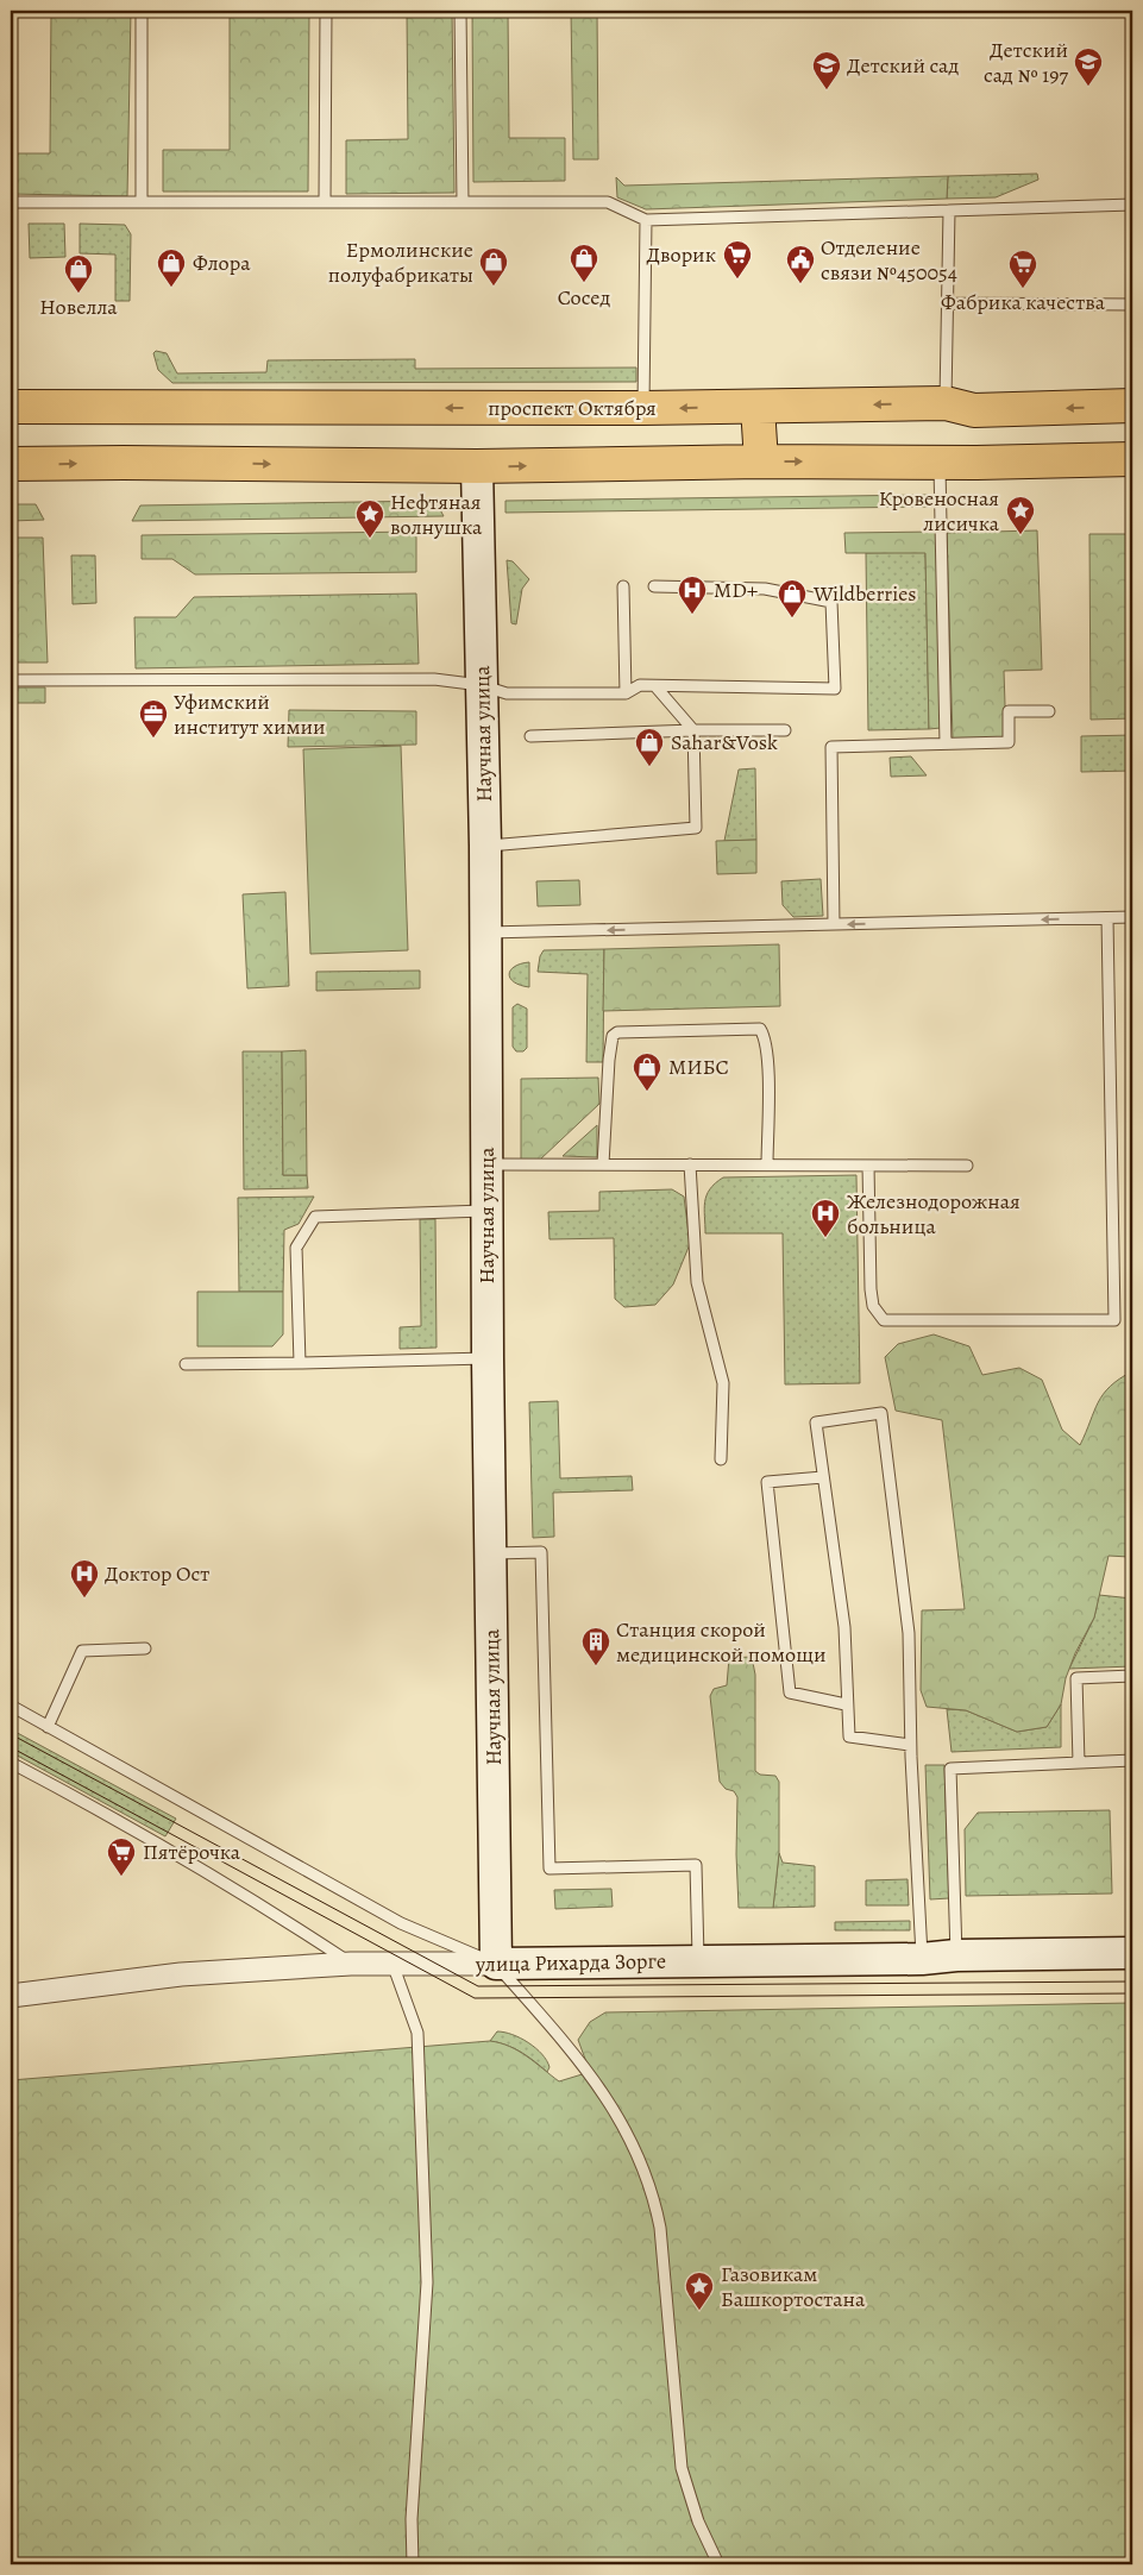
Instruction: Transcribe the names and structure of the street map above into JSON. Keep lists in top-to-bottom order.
{
  "streets": {
    "main road": ["проспект Октября"],
    "street": ["Научная улица", "улица Рихарда Зорге"]
  },
  "crossings": [
    ["Научная улица", "улица Рихарда Зорге"]
  ],
  "places": {
    "school or university": ["Детский сад № 197", "Детский сад"],
    "supermarket": ["Дворик", "Фабрика качества", "Пятёрочка"],
    "shop": [
      "Сосед",
      "Ермолинские полуфабрикаты",
      "Флора",
      "Новелла",
      "Wildberries",
      "Sahar&Vosk",
      "МИБС"
    ],
    "public building": ["Отделение связи №450054"],
    "place": ["Кровеносная лисичка", "Нефтяная волнушка", "Газовикам Башкортостана"],
    "hospital": ["MD+", "Железнодорожная больница", "Доктор Ост"],
    "office": ["Уфимский институт химии"],
    "building": ["Станция скорой медицинской помощи"]
  }
}
